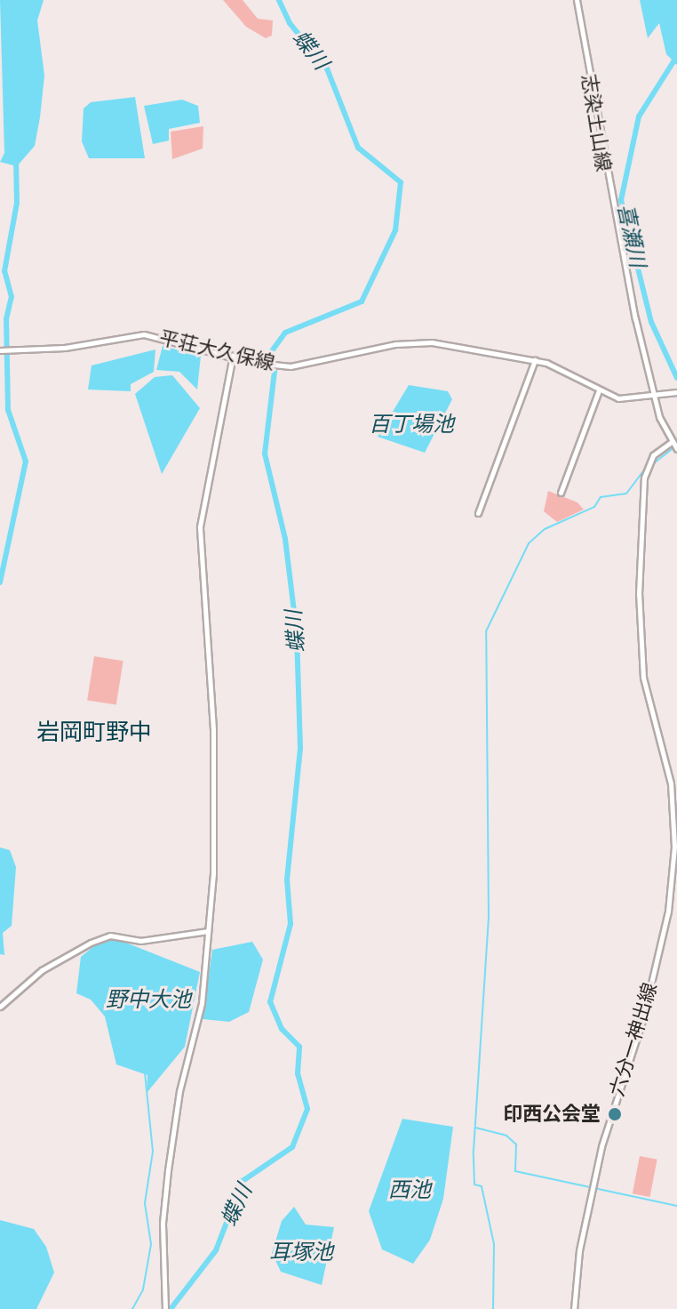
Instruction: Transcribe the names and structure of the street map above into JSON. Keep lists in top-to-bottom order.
{
  "streets": {
    "main road": ["志染土山線", "平荘大久保線", "六分一神出線"]
  },
  "crossings": [
    ["志染土山線", "平荘大久保線"],
    ["志染土山線", "六分一神出線"]
  ],
  "districts": ["岩岡町野中"],
  "water": [
    "蝶川",
    "喜瀬川",
    "百丁場池",
    "野中大池",
    "西池",
    "耳塚池"
  ],
  "places": ["印西公会堂"]
}
